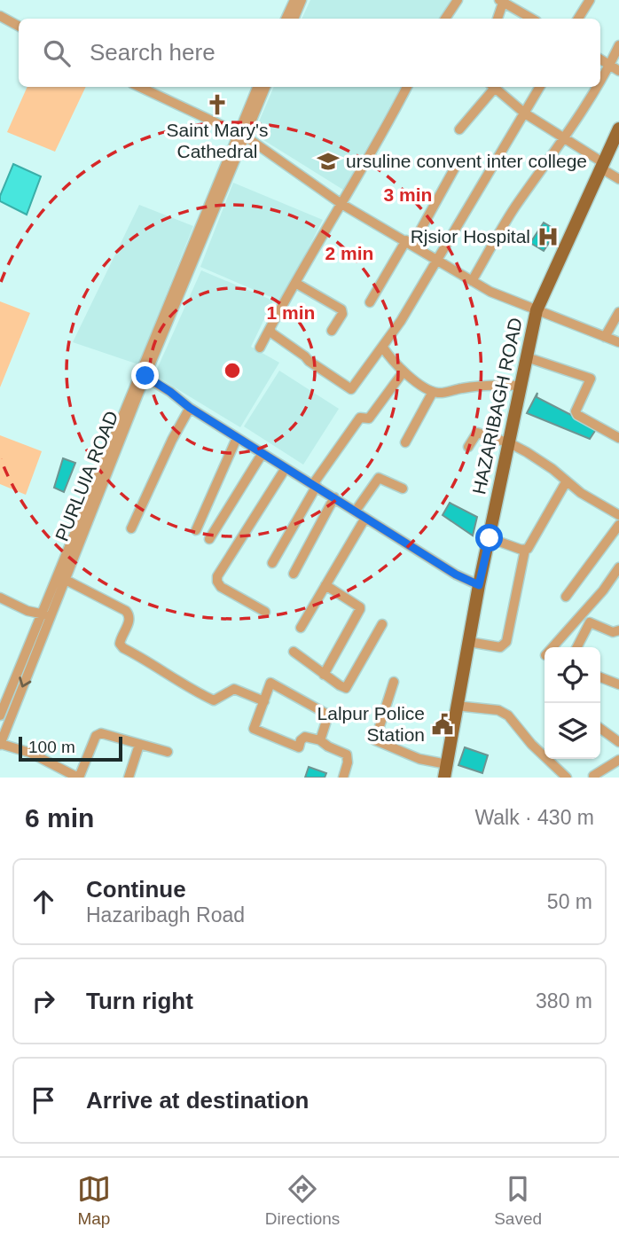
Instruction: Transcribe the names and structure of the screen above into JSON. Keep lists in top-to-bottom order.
{
  "streets": {
    "main road": ["HAZARIBAGH ROAD"],
    "street": ["PURLUIA ROAD"]
  },
  "places": {
    "church": ["Saint Mary's Cathedral"],
    "school or university": ["ursuline convent inter college"],
    "hospital": ["Rjsior Hospital"],
    "public building": ["Lalpur Police Station"]
  },
  "scale_bar": "100 m",
  "page": {
    "search": "Search here",
    "scale": "100 m",
    "heading": ["6 min", "Walk · 430 m"],
    "list": [
      ["Continue", "Hazaribagh Road", "50 m"],
      ["Turn right", "380 m"],
      "Arrive at destination"
    ],
    "nav": ["Map", "Directions", "Saved"]
  },
  "rings": ["3 min", "2 min", "1 min"]
}
